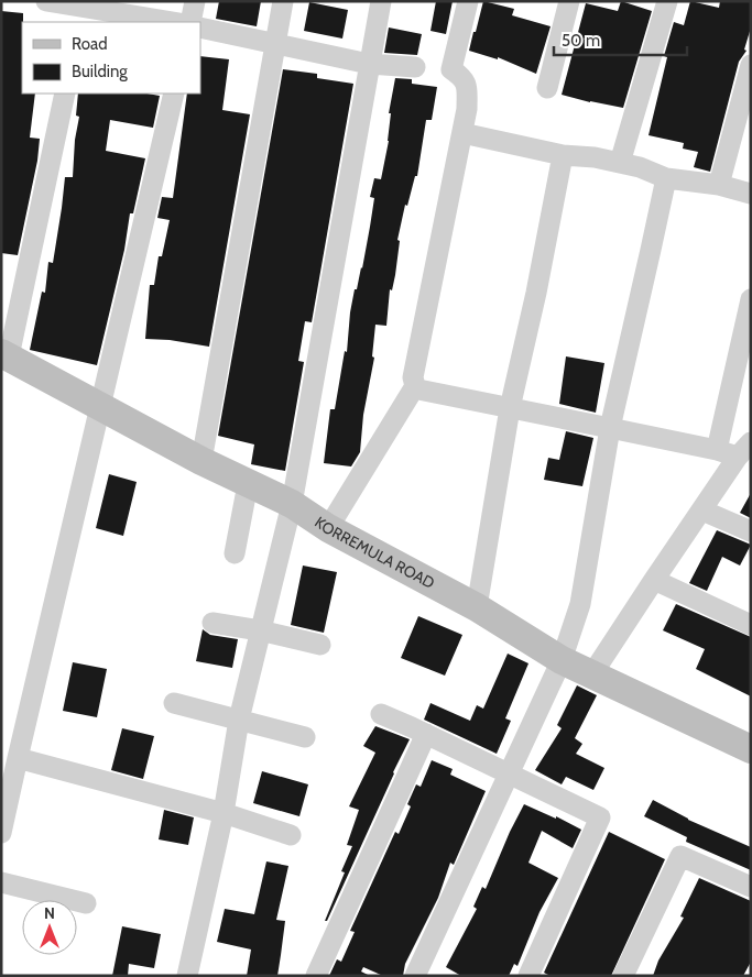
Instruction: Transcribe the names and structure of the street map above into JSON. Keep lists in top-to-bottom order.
{
  "streets": {
    "street": ["KORREMULA ROAD"]
  },
  "legend": ["Road", "Building"],
  "scale_bar": "50 m",
  "north": "top"
}
